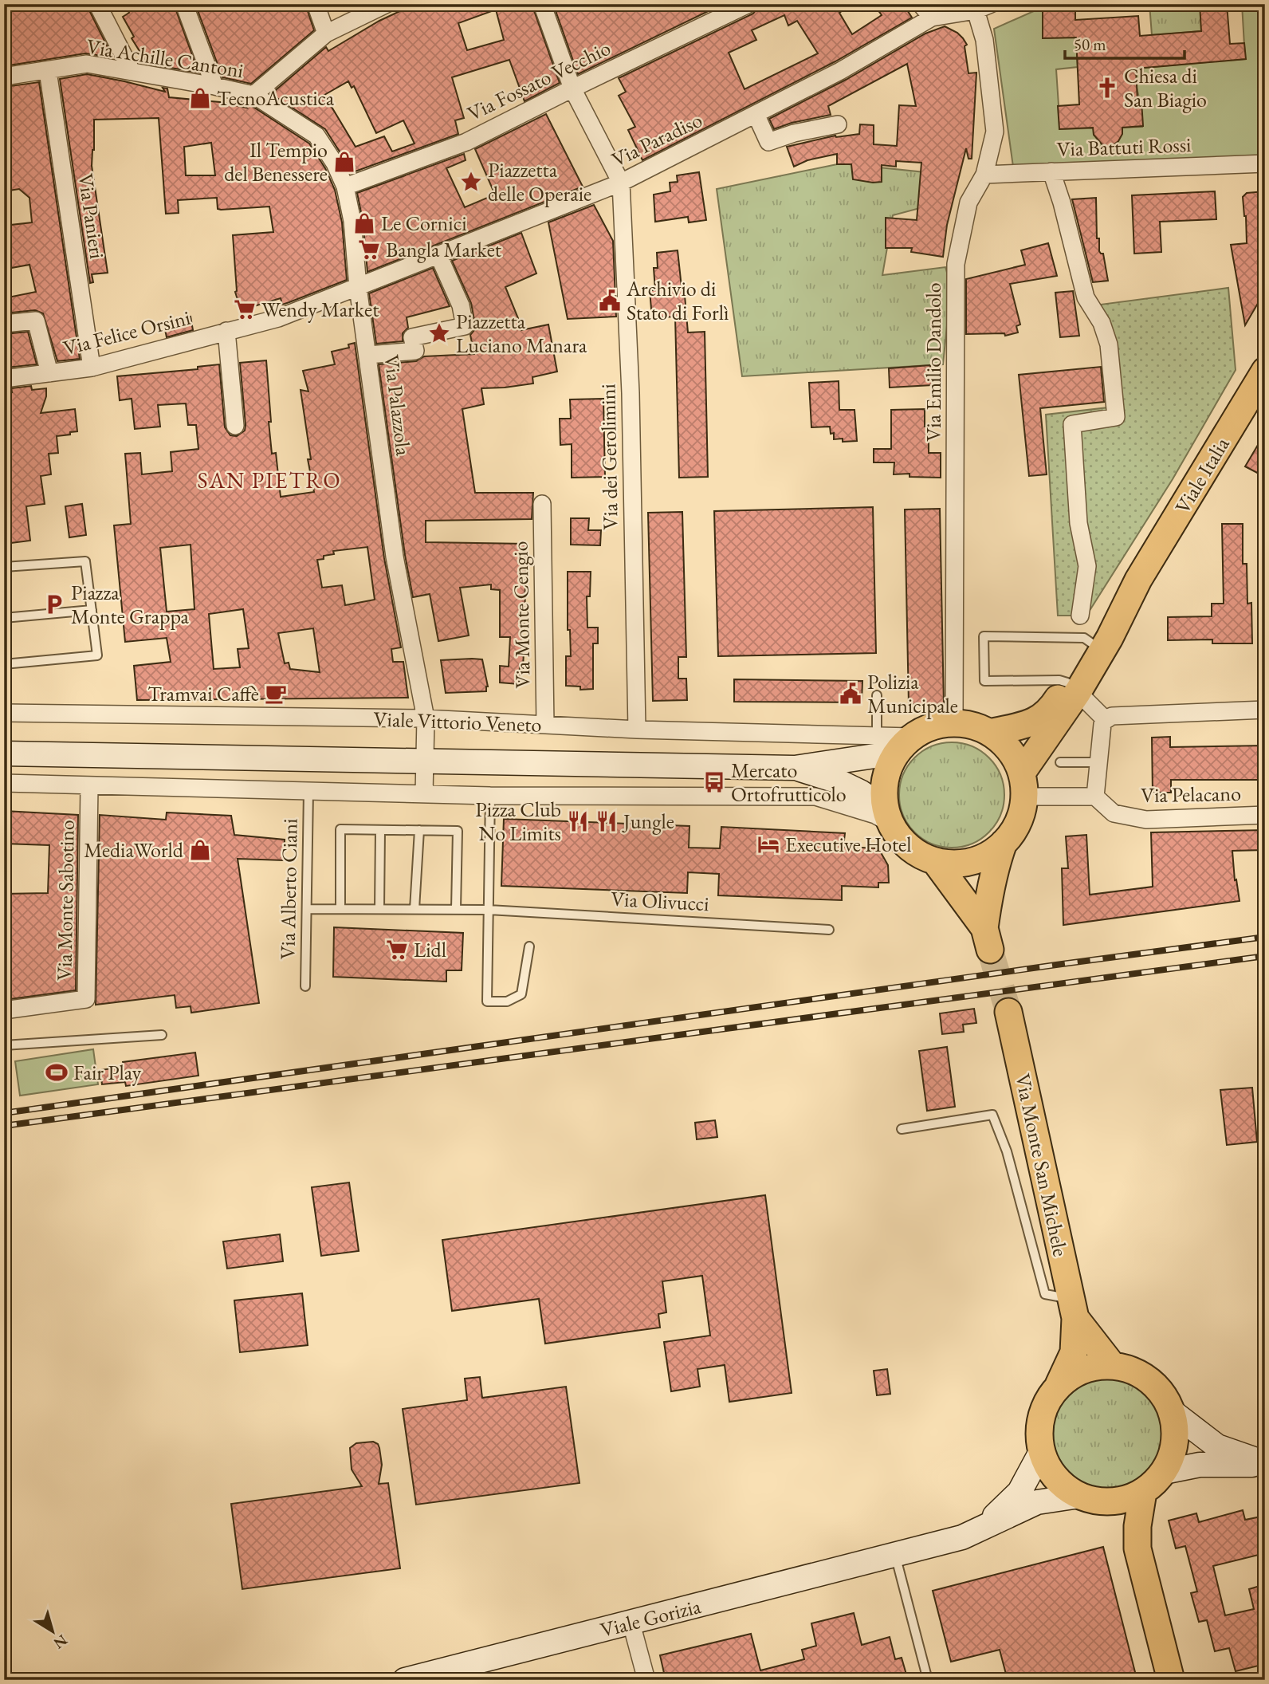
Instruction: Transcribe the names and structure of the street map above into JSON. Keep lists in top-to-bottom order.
{
  "streets": {
    "main road": [
      "Viale Italia",
      "Viale Vittorio Veneto",
      "Via Monte San Michele",
      "Viale Gorizia"
    ],
    "street": [
      "Via Achille Cantoni",
      "Via Fossato Vecchio",
      "Via Paradiso",
      "Via Battuti Rossi",
      "Via Panieri",
      "Via Felice Orsini",
      "Via Emilio Dandolo",
      "Via Palazzola",
      "Via dei Gerolimini",
      "Via Monte Cengio",
      "Via Pelacano",
      "Via Monte Sabotino"
    ],
    "lane": ["Via Alberto Ciani", "Via Olivucci"]
  },
  "crossings": [
    ["Via Achille Cantoni", "Via Panieri"],
    ["Via Achille Cantoni", "Via Palazzola"],
    ["Via Fossato Vecchio", "Via Palazzola"],
    ["Via Paradiso", "Via Felice Orsini"],
    ["Via Paradiso", "Via Palazzola"],
    ["Via Paradiso", "Via dei Gerolimini"],
    ["Via Battuti Rossi", "Via Emilio Dandolo"],
    ["Via Panieri", "Via Felice Orsini"],
    ["Via Felice Orsini", "Via Palazzola"],
    ["Via Emilio Dandolo", "Viale Italia"],
    ["Via Emilio Dandolo", "Viale Vittorio Veneto"],
    ["Via Palazzola", "Viale Vittorio Veneto"],
    ["Via dei Gerolimini", "Viale Vittorio Veneto"],
    ["Viale Italia", "Viale Vittorio Veneto"],
    ["Via Monte Cengio", "Viale Vittorio Veneto"],
    ["Via Alberto Ciani", "Via Olivucci"],
    ["Via Monte San Michele", "Viale Gorizia"]
  ],
  "districts": ["SAN PIETRO"],
  "places": {
    "church": ["Chiesa di San Biagio"],
    "shop": [
      "TecnoAcustica",
      "Il Tempio del Benessere",
      "Le Cornici",
      "MediaWorld"
    ],
    "place": ["Piazzetta delle Operaie", "Piazzetta Luciano Manara"],
    "supermarket": ["Bangla Market", "Wendy Market", "Lidl"],
    "public building": ["Archivio di Stato di Forlì", "Polizia Municipale"],
    "parking": ["Piazza Monte Grappa"],
    "cafe": ["Tramvai Caffè"],
    "bus stop": ["Mercato Ortofrutticolo"],
    "restaurant": ["Pizza Club No Limits", "Jungle"],
    "hotel": ["Executive Hotel"],
    "sports": ["Fair Play"]
  },
  "scale_bar": "50 m",
  "north": "bottom right"
}
